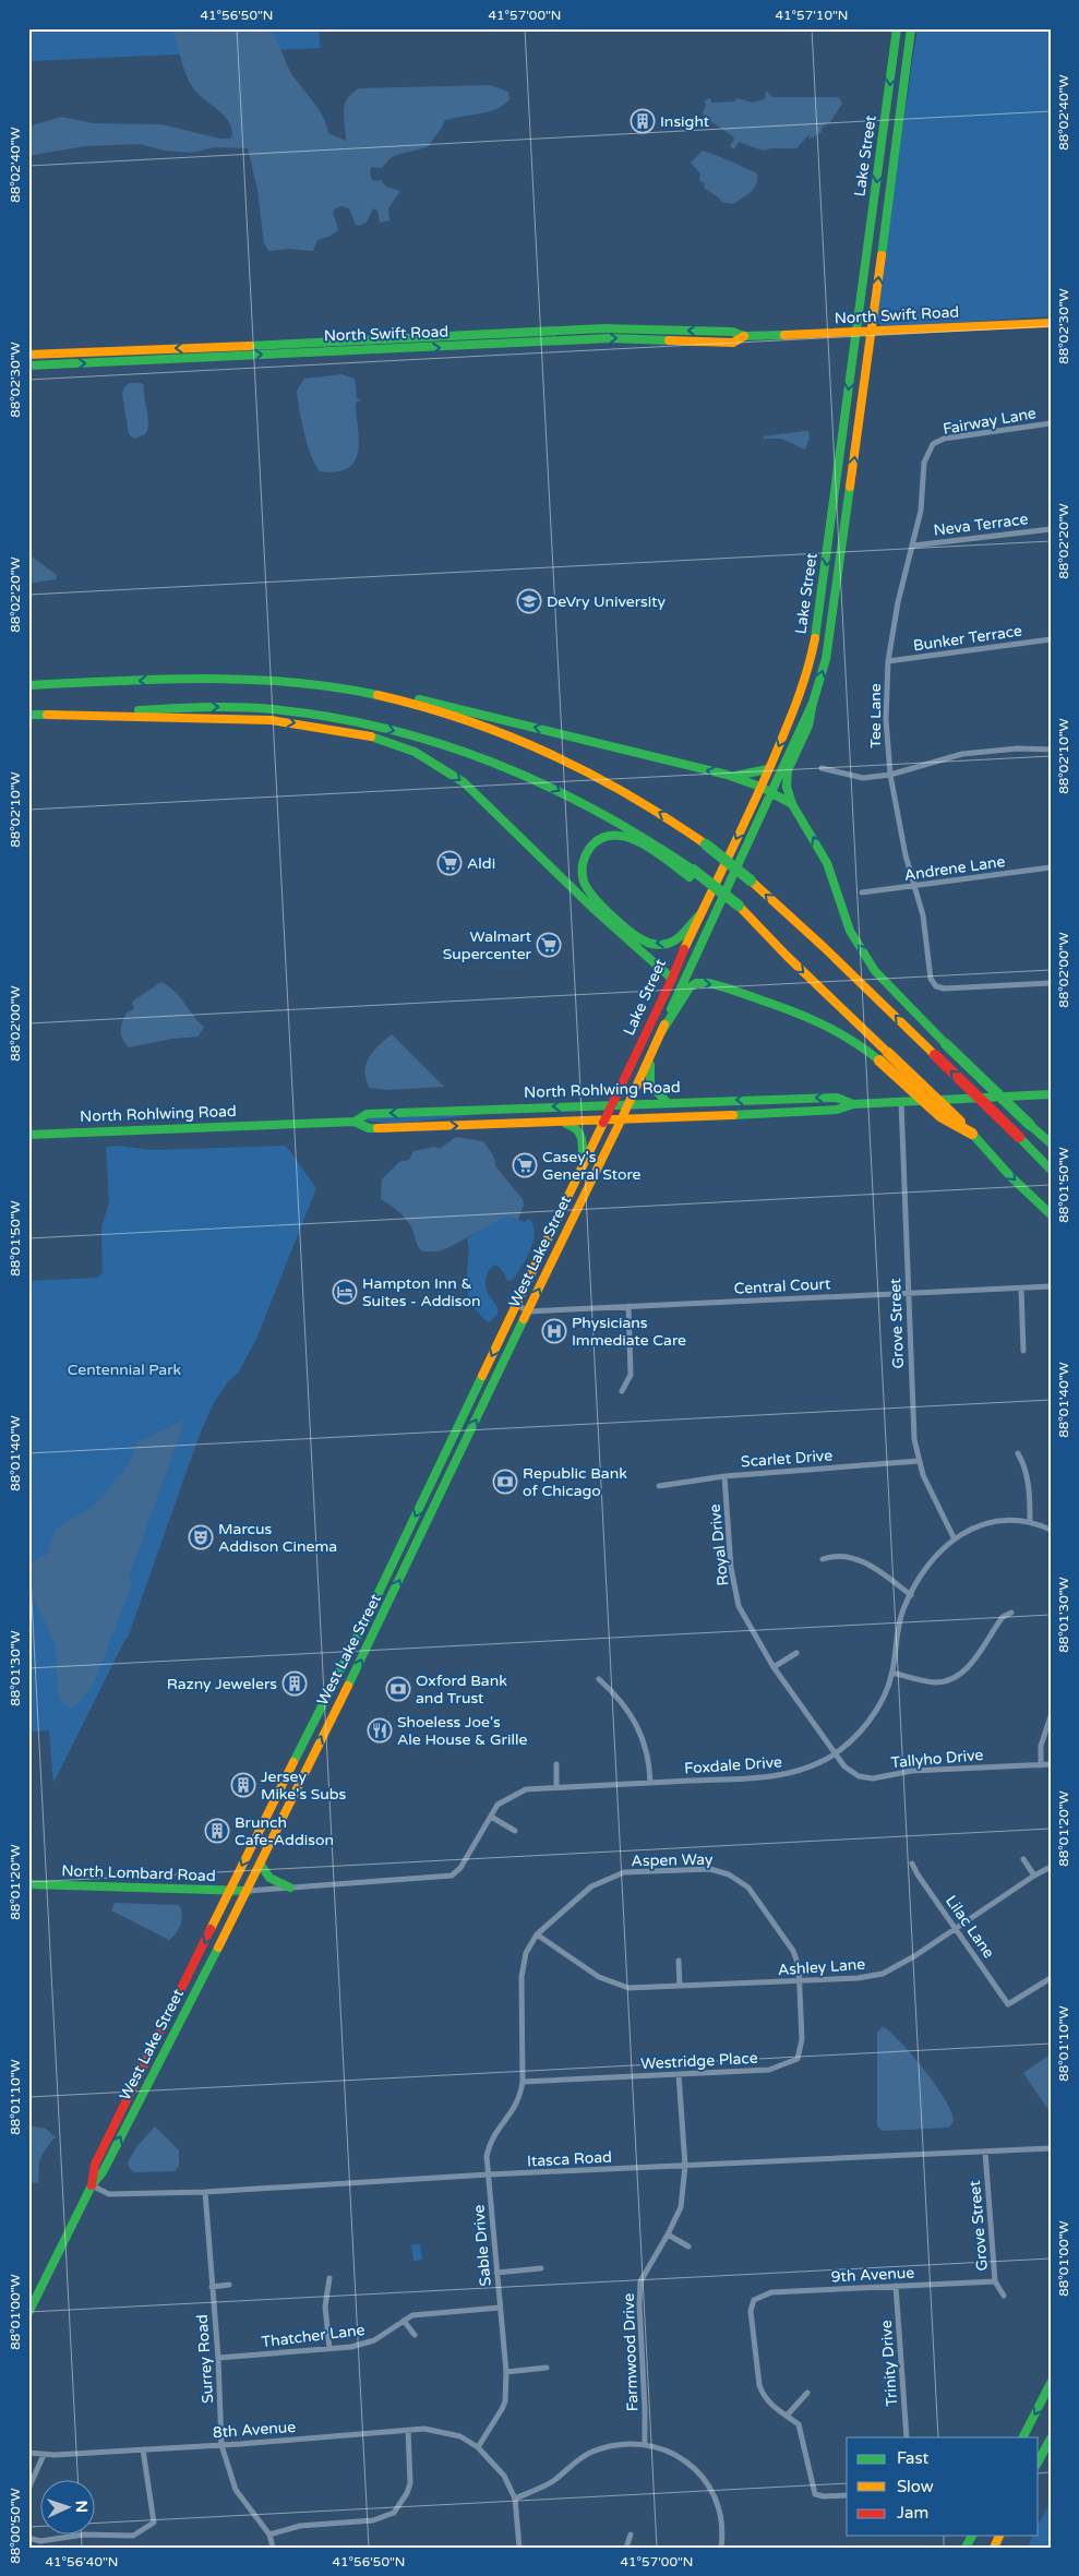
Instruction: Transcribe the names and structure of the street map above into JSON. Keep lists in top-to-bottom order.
{
  "streets": {
    "main road": [
      "Lake Street",
      "North Swift Road",
      "North Rohlwing Road",
      "West Lake Street",
      "North Lombard Road"
    ],
    "street": [
      "Fairway Lane",
      "Neva Terrace",
      "Bunker Terrace",
      "Tee Lane",
      "Andrene Lane",
      "Central Court",
      "Grove Street",
      "Scarlet Drive",
      "Royal Drive",
      "Tallyho Drive",
      "Foxdale Drive",
      "Aspen Way",
      "Lilac Lane",
      "Ashley Lane",
      "Westridge Place",
      "Itasca Road",
      "Sable Drive",
      "9th Avenue",
      "Thatcher Lane",
      "Farmwood Drive",
      "Surrey Road",
      "Trinity Drive",
      "8th Avenue"
    ]
  },
  "crossings": [
    ["Lake Street", "North Swift Road"],
    ["Lake Street", "North Rohlwing Road"],
    ["Lake Street", "West Lake Street"],
    ["Fairway Lane", "Tee Lane"],
    ["Neva Terrace", "Tee Lane"],
    ["Bunker Terrace", "Tee Lane"],
    ["Tee Lane", "Andrene Lane"],
    ["North Rohlwing Road", "West Lake Street"],
    ["North Rohlwing Road", "Grove Street"],
    ["West Lake Street", "Central Court"],
    ["West Lake Street", "Foxdale Drive"],
    ["West Lake Street", "North Lombard Road"],
    ["West Lake Street", "Itasca Road"],
    ["Central Court", "Grove Street"],
    ["Grove Street", "Scarlet Drive"],
    ["Grove Street", "Foxdale Drive"],
    ["Grove Street", "Itasca Road"],
    ["Grove Street", "9th Avenue"],
    ["Scarlet Drive", "Royal Drive"],
    ["Royal Drive", "Tallyho Drive"],
    ["Royal Drive", "Foxdale Drive"],
    ["Tallyho Drive", "Foxdale Drive"],
    ["Foxdale Drive", "North Lombard Road"],
    ["Aspen Way", "Ashley Lane"],
    ["Aspen Way", "Westridge Place"],
    ["Aspen Way", "Sable Drive"],
    ["Lilac Lane", "Ashley Lane"],
    ["Ashley Lane", "Westridge Place"],
    ["Ashley Lane", "Sable Drive"],
    ["Westridge Place", "Sable Drive"],
    ["Westridge Place", "Farmwood Drive"],
    ["Itasca Road", "Sable Drive"],
    ["Itasca Road", "Farmwood Drive"],
    ["Itasca Road", "Surrey Road"],
    ["Sable Drive", "Thatcher Lane"],
    ["Sable Drive", "8th Avenue"],
    ["9th Avenue", "Trinity Drive"],
    ["Thatcher Lane", "Surrey Road"],
    ["Surrey Road", "8th Avenue"]
  ],
  "parks": ["Centennial Park"],
  "places": {
    "building": [
      "Insight",
      "Razny Jewelers",
      "Jersey Mike's Subs",
      "Brunch Cafe-Addison"
    ],
    "school or university": ["DeVry University"],
    "supermarket": ["Aldi", "Walmart Supercenter", "Casey's General Store"],
    "hotel": ["Hampton Inn & Suites - Addison"],
    "hospital": ["Physicians Immediate Care"],
    "bank": ["Republic Bank of Chicago", "Oxford Bank and Trust"],
    "theatre": ["Marcus Addison Cinema"],
    "restaurant": ["Shoeless Joe's Ale House & Grille"]
  },
  "legend": ["Fast", "Slow", "Jam"],
  "north": "right",
  "coordinates": [
    "41°56'50\"N",
    "41°57'00\"N",
    "41°57'10\"N",
    "88°02'40\"W",
    "88°02'30\"W",
    "88°02'20\"W",
    "88°02'10\"W",
    "88°02'00\"W",
    "88°01'50\"W",
    "88°01'40\"W",
    "88°01'30\"W",
    "88°01'20\"W",
    "88°01'10\"W",
    "88°01'00\"W",
    "88°00'50\"W",
    "41°56'40\"N"
  ]
}
